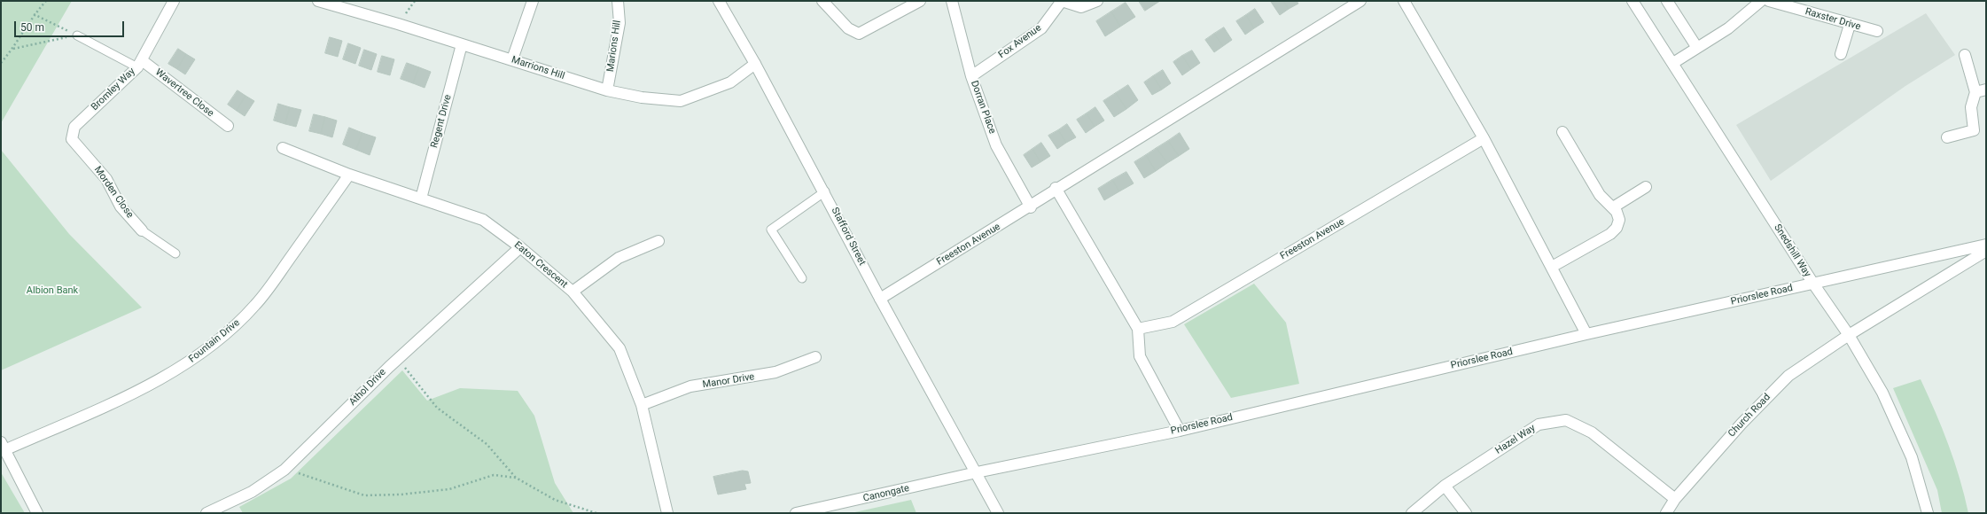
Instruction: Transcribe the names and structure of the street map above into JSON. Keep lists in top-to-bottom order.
{
  "streets": {
    "street": [
      "Raxster Drive",
      "Fox Avenue",
      "Marions Hill",
      "Marrions Hill",
      "Bromley Way",
      "Wavertree Close",
      "Dorran Place",
      "Regent Drive",
      "Morden Close",
      "Stafford Street",
      "Freeston Avenue",
      "Snedshill Way",
      "Eaton Crescent",
      "Priorslee Road",
      "Fountain Drive",
      "Manor Drive",
      "Athol Drive",
      "Church Road",
      "Hazel Way",
      "Canongate"
    ]
  },
  "crossings": [
    ["Fox Avenue", "Dorran Place"],
    ["Marions Hill", "Marrions Hill"],
    ["Marrions Hill", "Regent Drive"],
    ["Marrions Hill", "Stafford Street"],
    ["Bromley Way", "Wavertree Close"],
    ["Bromley Way", "Morden Close"],
    ["Dorran Place", "Freeston Avenue"],
    ["Regent Drive", "Eaton Crescent"],
    ["Stafford Street", "Freeston Avenue"],
    ["Stafford Street", "Priorslee Road"],
    ["Stafford Street", "Canongate"],
    ["Snedshill Way", "Priorslee Road"],
    ["Snedshill Way", "Church Road"],
    ["Eaton Crescent", "Fountain Drive"],
    ["Eaton Crescent", "Manor Drive"],
    ["Eaton Crescent", "Athol Drive"],
    ["Priorslee Road", "Canongate"],
    ["Church Road", "Hazel Way"]
  ],
  "parks": ["Albion Bank"],
  "scale_bar": "50 m"
}
